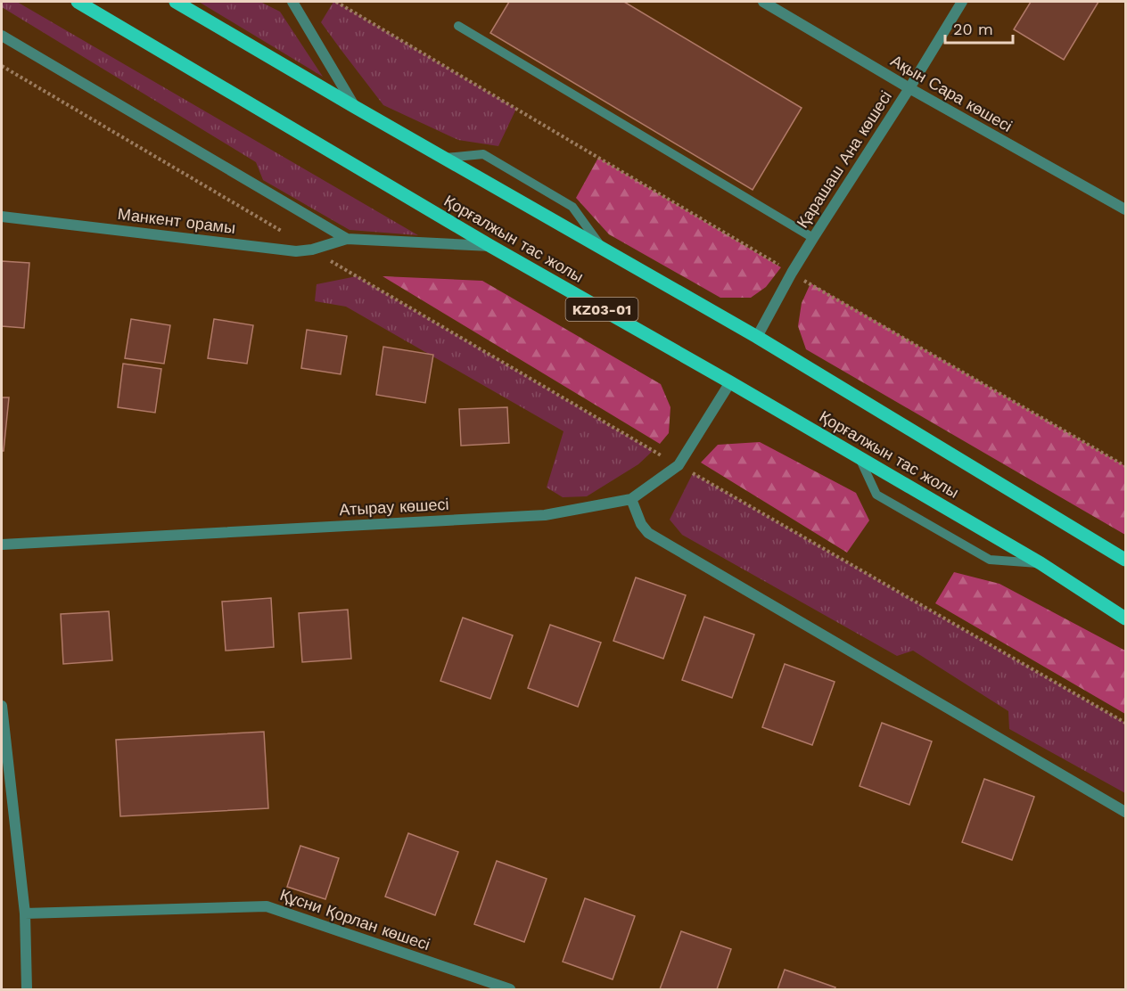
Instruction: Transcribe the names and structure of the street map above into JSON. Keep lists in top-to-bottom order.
{
  "streets": {
    "main road": ["Қорғалжын тас жолы", "KZ03-01"],
    "street": [
      "Ақын Сара көшесі",
      "Қарашаш Ана көшесі",
      "Манкент орамы",
      "Атырау көшесі",
      "Құсни Қорлан көшесі"
    ]
  },
  "crossings": [
    ["Ақын Сара көшесі", "Қарашаш Ана көшесі"],
    ["Қарашаш Ана көшесі", "Қорғалжын тас жолы"],
    ["Қорғалжын тас жолы", "Атырау көшесі"]
  ],
  "scale_bar": "20 m"
}
